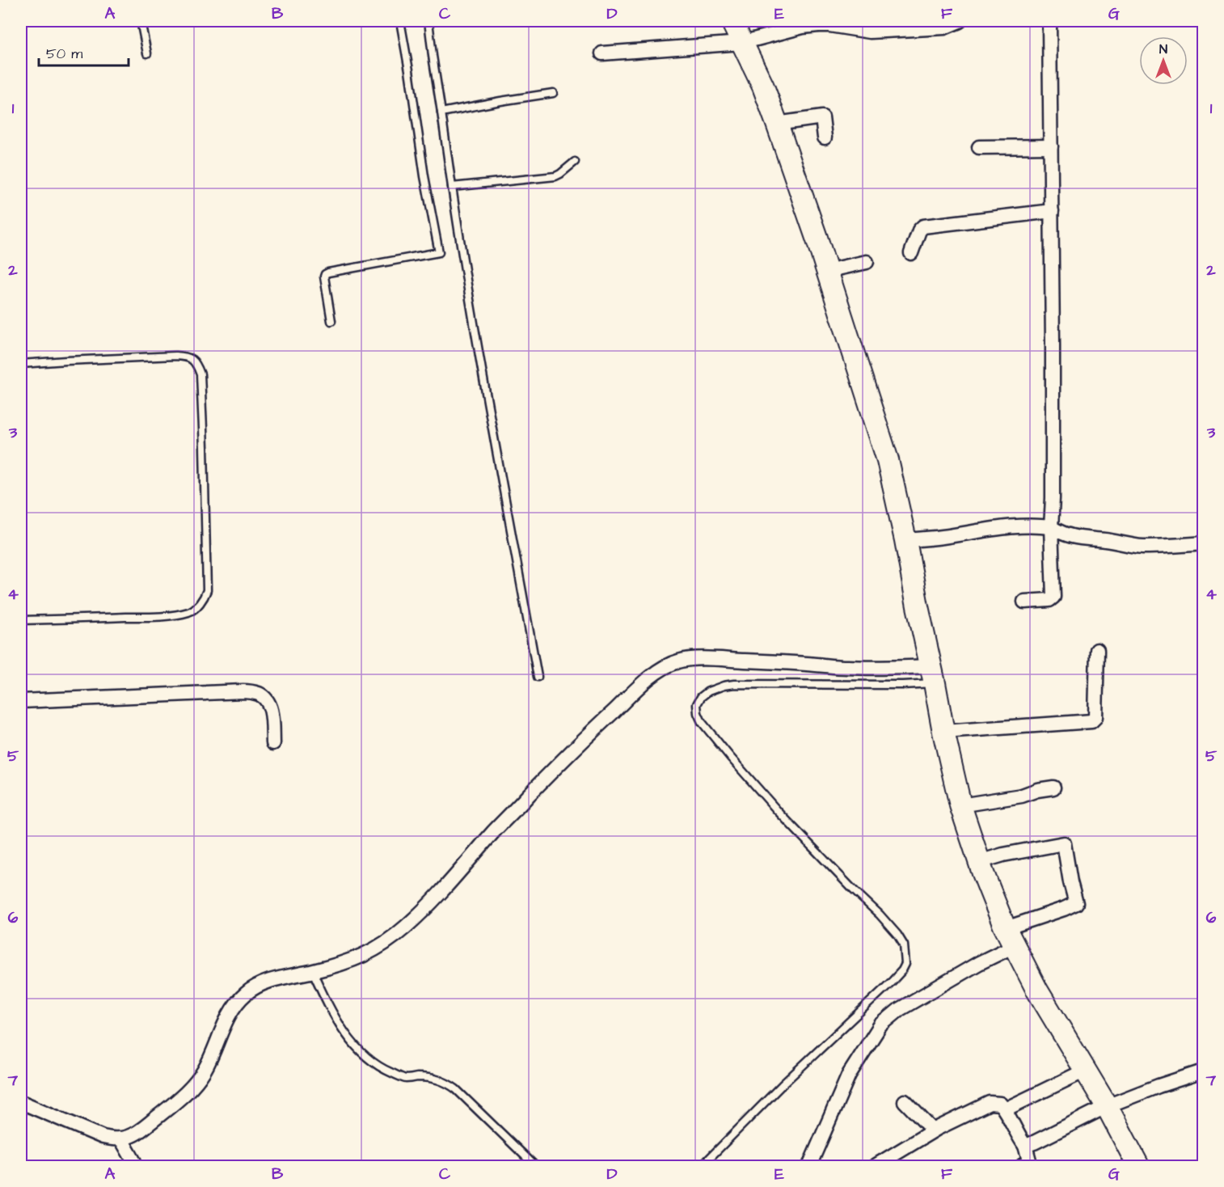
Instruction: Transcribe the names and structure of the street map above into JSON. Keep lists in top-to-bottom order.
{
  "scale_bar": "50 m",
  "north": "top",
  "grid": {
    "columns": [
      "A",
      "B",
      "C",
      "D",
      "E",
      "F",
      "G"
    ],
    "rows": [
      "1",
      "2",
      "3",
      "4",
      "5",
      "6",
      "7"
    ]
  }
}
